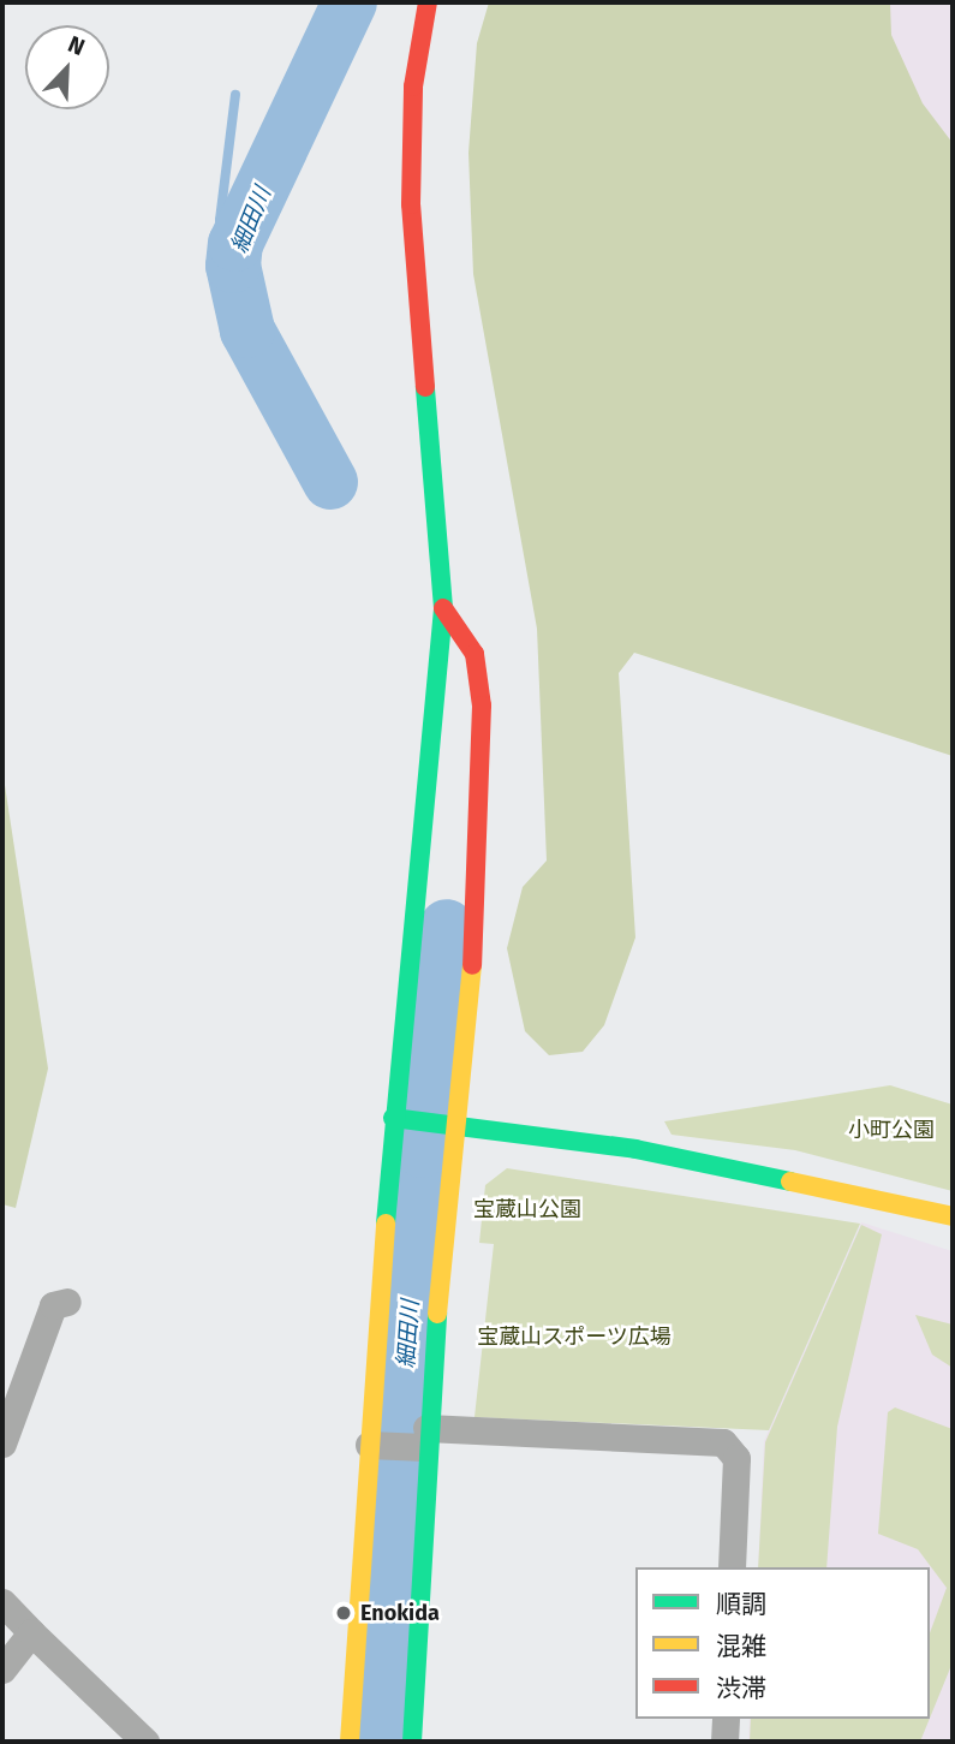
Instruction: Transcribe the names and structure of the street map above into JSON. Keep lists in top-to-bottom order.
{
  "water": ["細田川"],
  "parks": ["小町公園", "宝蔵山公園", "宝蔵山スポーツ広場"],
  "places": ["Enokida"],
  "legend": ["順調", "混雑", "渋滞"],
  "north": "top right"
}
